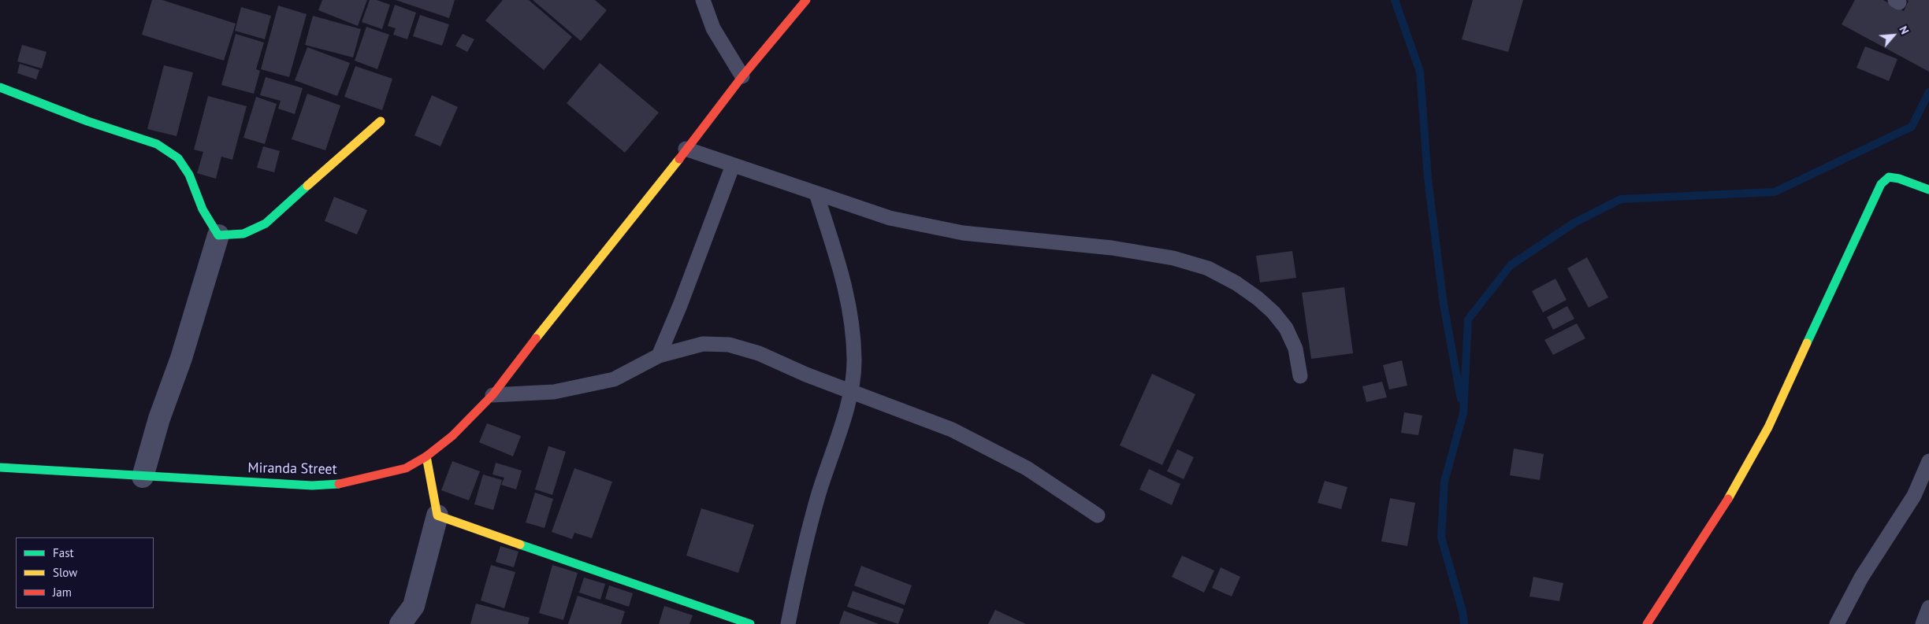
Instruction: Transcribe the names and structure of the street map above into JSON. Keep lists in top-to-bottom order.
{
  "streets": {
    "street": ["Miranda Street"]
  },
  "legend": ["Fast", "Slow", "Jam"],
  "north": "top right"
}
